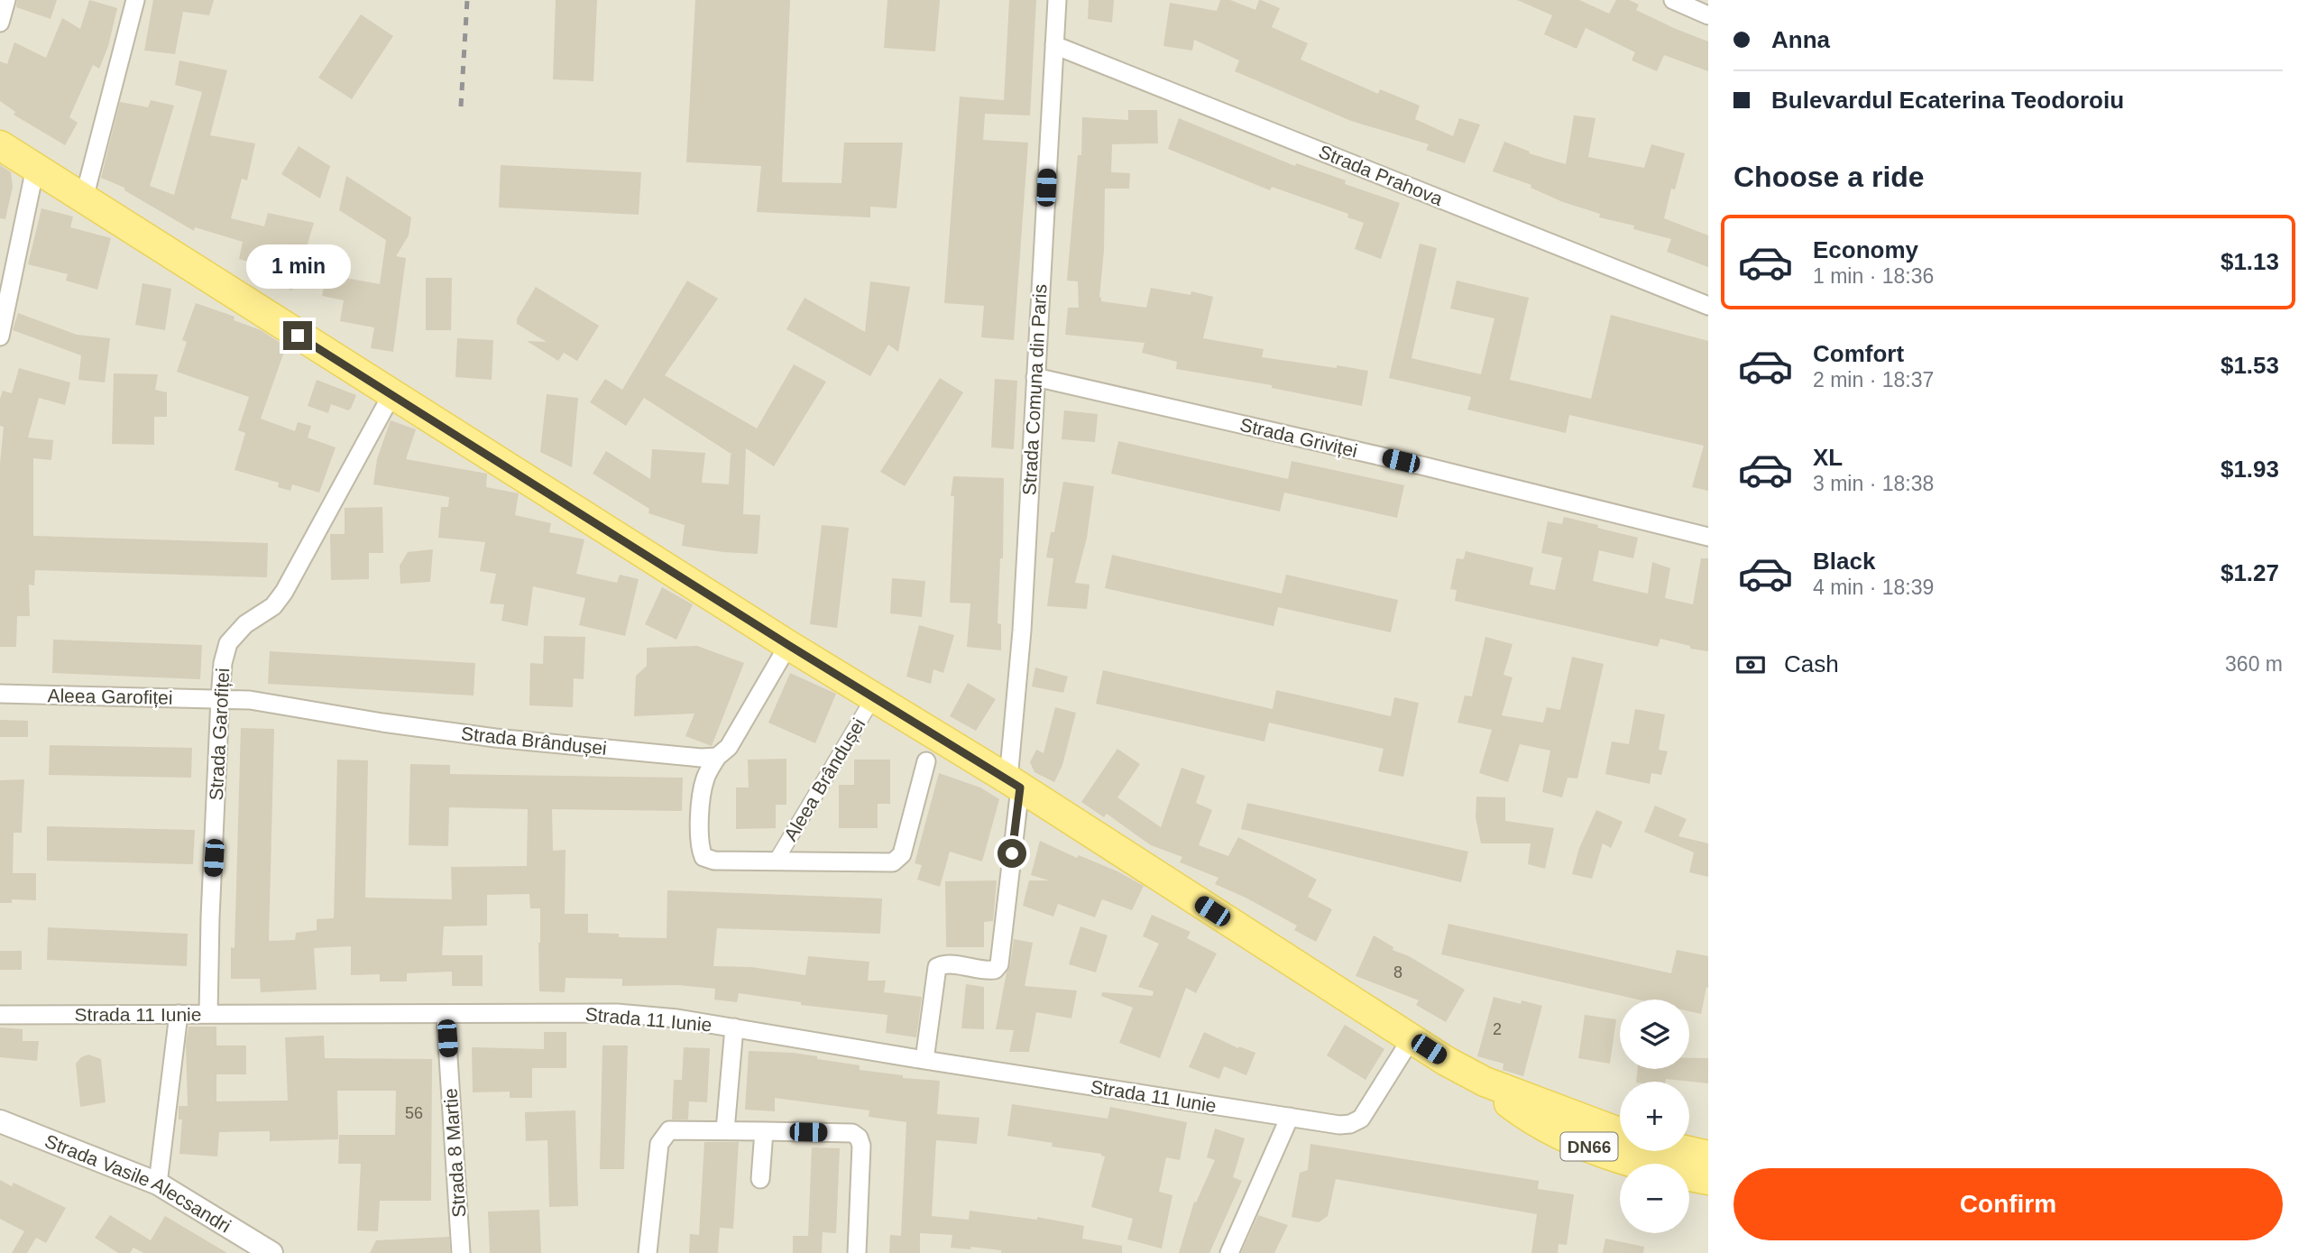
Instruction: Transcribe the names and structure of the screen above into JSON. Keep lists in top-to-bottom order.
{
  "streets": {
    "main road": ["DN66"],
    "street": [
      "Strada Prahova",
      "Strada Comuna din Paris",
      "Strada Griviței",
      "Aleea Garofiței",
      "Strada Garofiței",
      "Strada Brândușei",
      "Aleea Brândușei",
      "Strada 11 Iunie",
      "Strada 8 Martie",
      "Strada Vasile Alecsandri"
    ]
  },
  "crossings": [
    ["Strada Prahova", "Strada Comuna din Paris"],
    ["Strada Comuna din Paris", "Strada Griviței"],
    ["Strada Comuna din Paris", "Strada 11 Iunie"],
    ["Strada Comuna din Paris", "DN66"],
    ["Aleea Garofiței", "Strada Garofiței"],
    ["Aleea Garofiței", "Strada Brândușei"],
    ["Strada Garofiței", "Strada Brândușei"],
    ["Strada Garofiței", "Strada 11 Iunie"],
    ["Strada Garofiței", "DN66"],
    ["Strada Brândușei", "Aleea Brândușei"],
    ["Aleea Brândușei", "DN66"],
    ["Strada 11 Iunie", "DN66"],
    ["Strada 11 Iunie", "Strada 8 Martie"]
  ],
  "house_numbers": ["8", "2", "56"],
  "page": {
    "banner": ["Anna", "Bulevardul Ecaterina Teodoroiu"],
    "heading": "Choose a ride",
    "list": [
      {
        "name": "Economy",
        "note": "1 min · 18:36",
        "value": "$1.13"
      },
      {
        "name": "Comfort",
        "note": "2 min · 18:37",
        "value": "$1.53"
      },
      {
        "name": "XL",
        "note": "3 min · 18:38",
        "value": "$1.93"
      },
      {
        "name": "Black",
        "note": "4 min · 18:39",
        "value": "$1.27"
      }
    ],
    "bubble": "1 min",
    "pay": ["Cash", "360 m"],
    "map_buttons": ["+", "−"],
    "buttons": "Confirm"
  }
}
